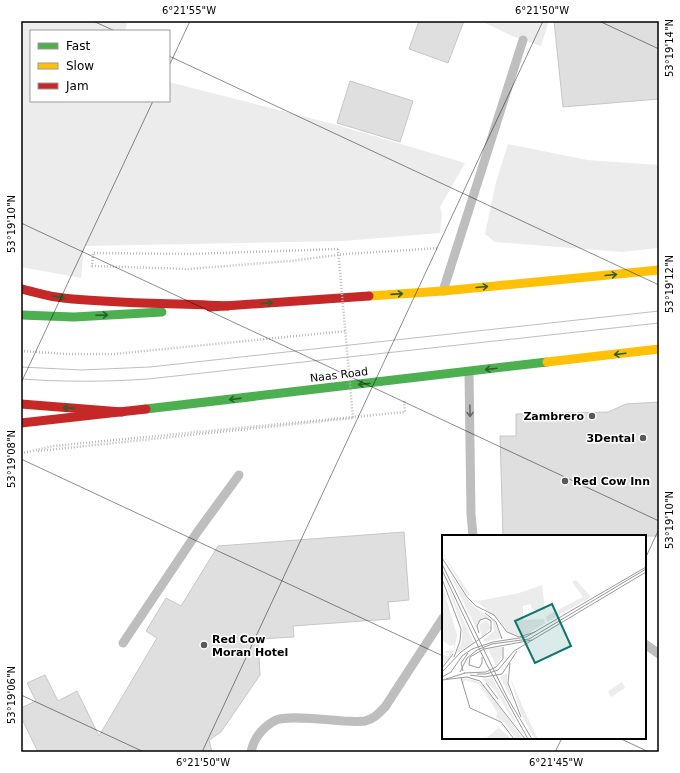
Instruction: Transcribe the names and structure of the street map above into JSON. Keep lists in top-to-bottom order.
{
  "streets": {
    "main road": ["Naas Road"]
  },
  "one_way": ["Naas Road"],
  "places": [
    "Zambrero",
    "3Dental",
    "Red Cow Inn",
    "Red Cow Moran Hotel"
  ],
  "legend": ["Fast", "Slow", "Jam"],
  "coordinates": [
    "6°21'55\"W",
    "6°21'50\"W",
    "53°19'14\"N",
    "53°19'10\"N",
    "53°19'12\"N",
    "53°19'08\"N",
    "53°19'06\"N",
    "6°21'45\"W"
  ]
}
